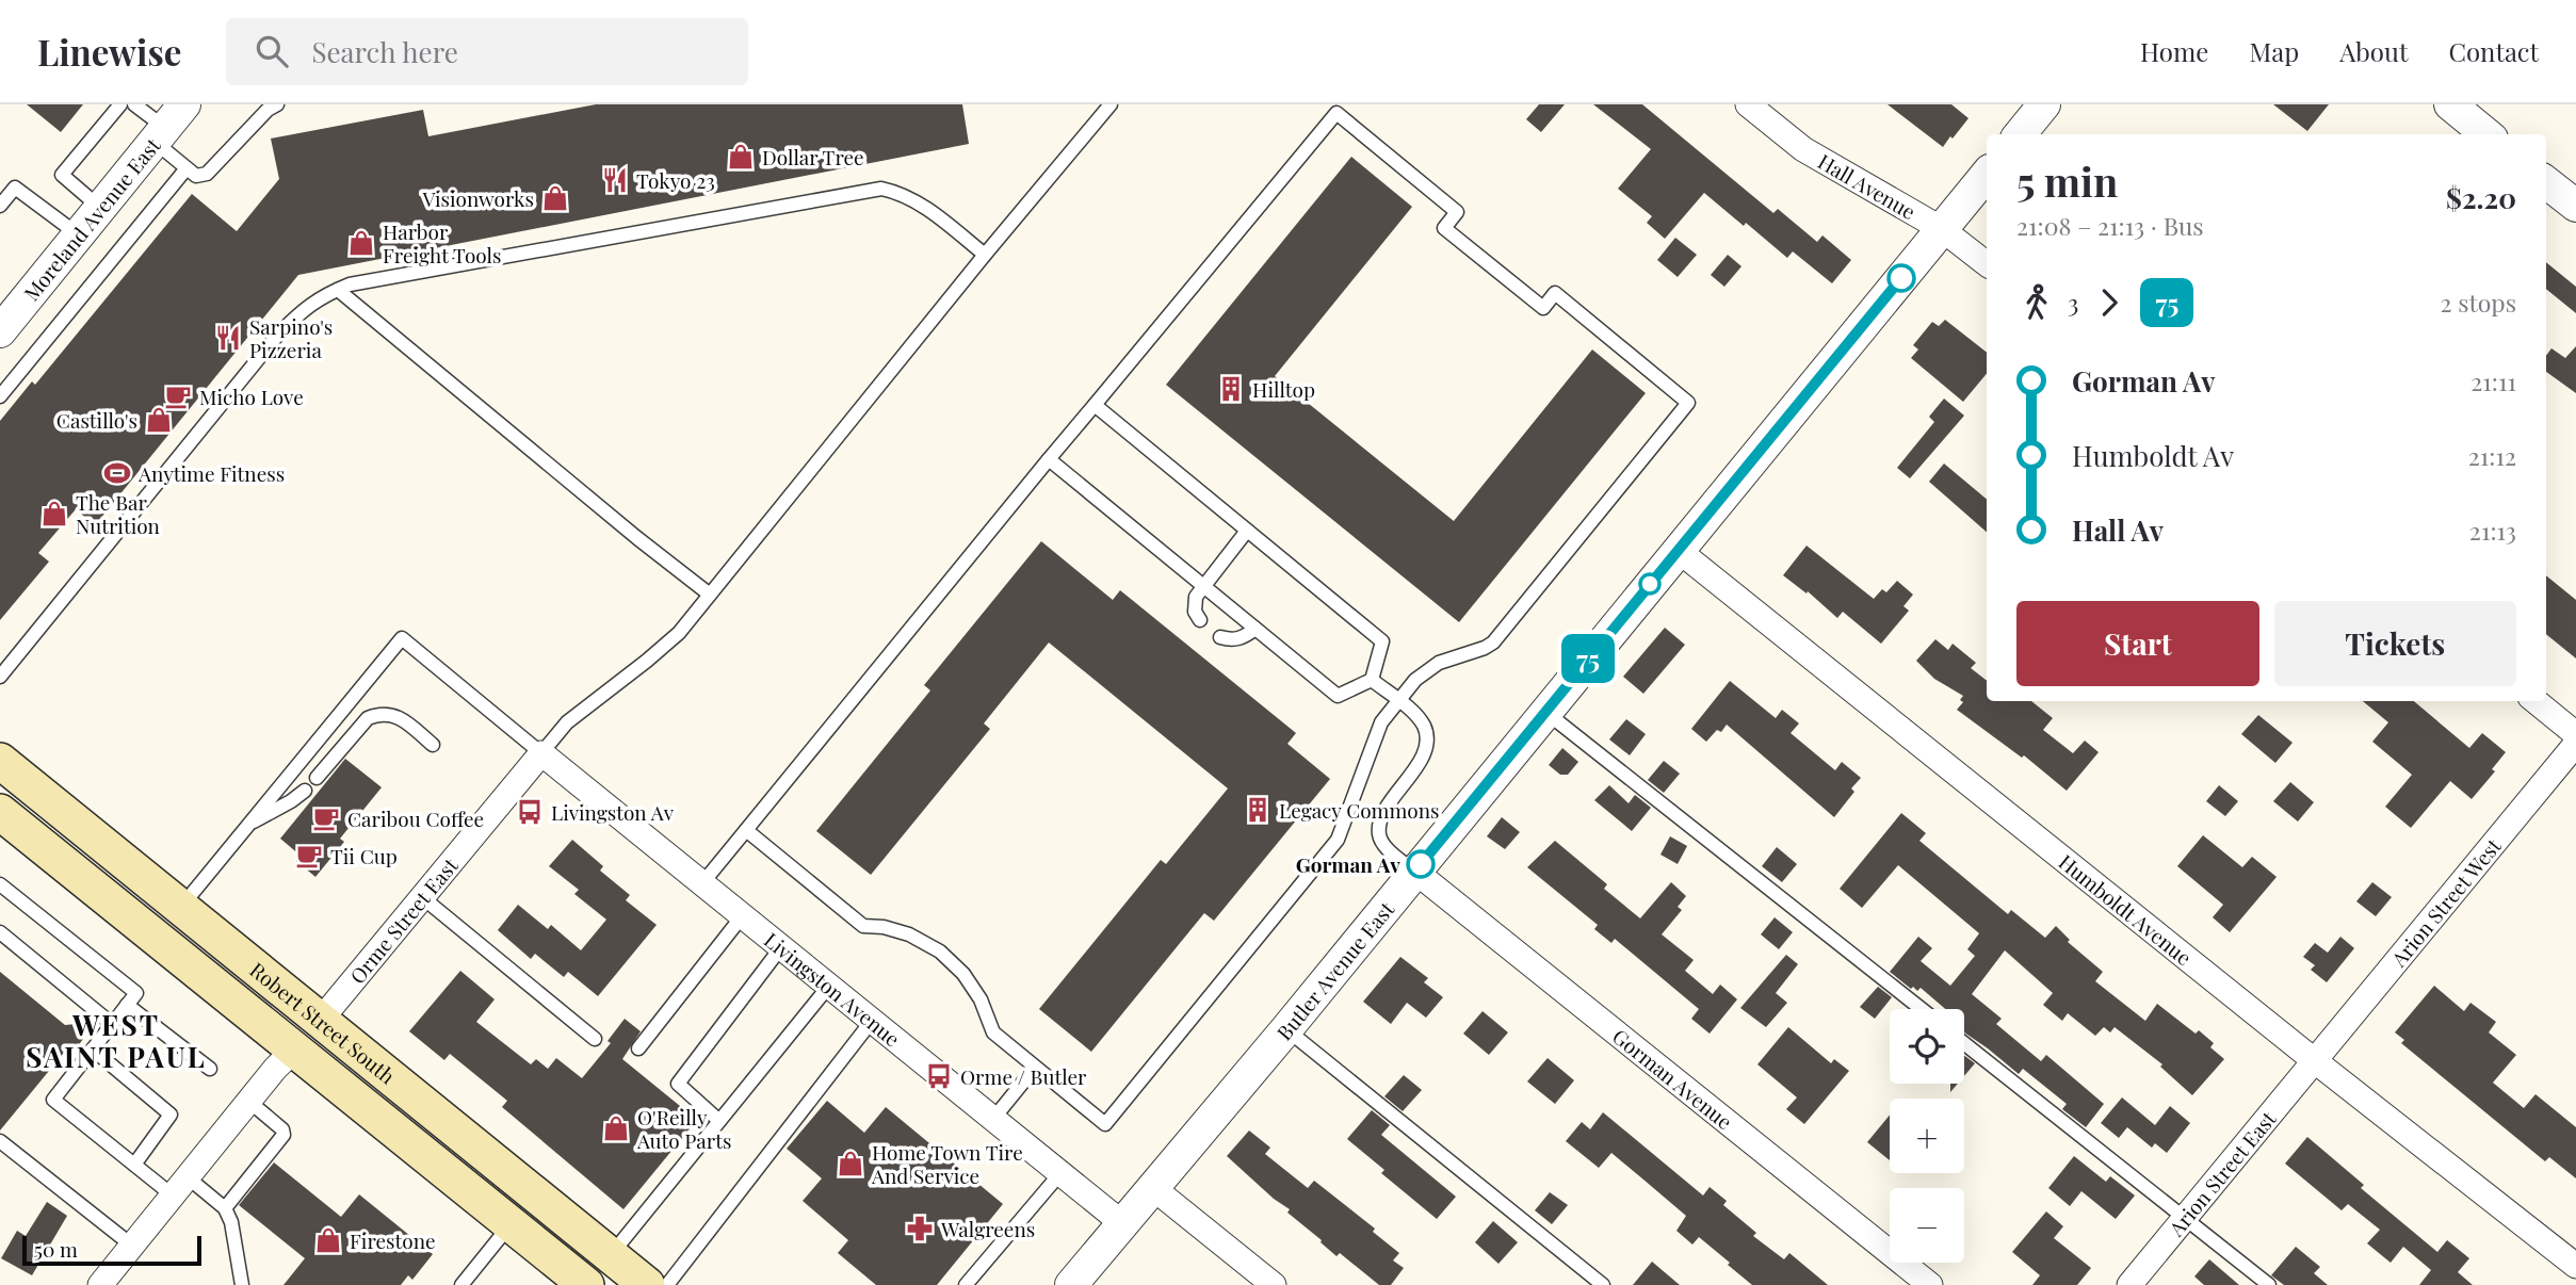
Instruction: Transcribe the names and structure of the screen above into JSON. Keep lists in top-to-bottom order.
{
  "streets": {
    "main road": ["Robert Street South"],
    "street": [
      "Hall Avenue",
      "Moreland Avenue East",
      "Arion Street West",
      "Humboldt Avenue",
      "Orme Street East",
      "Butler Avenue East",
      "Livingston Avenue",
      "Gorman Avenue",
      "Arion Street East"
    ]
  },
  "crossings": [
    ["Hall Avenue", "Butler Avenue East"],
    ["Arion Street West", "Humboldt Avenue"],
    ["Arion Street West", "Arion Street East"],
    ["Humboldt Avenue", "Butler Avenue East"],
    ["Humboldt Avenue", "Arion Street East"],
    ["Orme Street East", "Livingston Avenue"],
    ["Orme Street East", "Robert Street South"],
    ["Butler Avenue East", "Livingston Avenue"],
    ["Butler Avenue East", "Gorman Avenue"]
  ],
  "districts": ["WEST SAINT PAUL"],
  "places": {
    "shop": [
      "Dollar Tree",
      "Visionworks",
      "Harbor Freight Tools",
      "Castillo's",
      "The Bar Nutrition",
      "O'Reilly Auto Parts",
      "Home Town Tire And Service",
      "Firestone"
    ],
    "restaurant": ["Tokyo 23", "Sarpino's Pizzeria"],
    "building": ["Hilltop", "Legacy Commons"],
    "cafe": ["Micho Love", "Caribou Coffee", "Tii Cup"],
    "sports": ["Anytime Fitness"],
    "bus stop": ["Livingston Av", "Orme / Butler"],
    "other": ["Gorman Av"],
    "pharmacy": ["Walgreens"]
  },
  "lines": ["bus line 75"],
  "scale_bar": "50 m",
  "page": {
    "header": "Linewise",
    "search": "Search here",
    "nav": [
      "Home",
      "Map",
      "About",
      "Contact"
    ],
    "on_map": "75",
    "heading": ["5 min", "21:08 – 21:13 · Bus", "$2.20"],
    "legs": ["3", "75", "2 stops"],
    "list": [
      {
        "name": "Gorman Av",
        "value": "21:11"
      },
      {
        "name": "Humboldt Av",
        "value": "21:12"
      },
      {
        "name": "Hall Av",
        "value": "21:13"
      }
    ],
    "buttons": ["Start", "Tickets"],
    "map_buttons": ["+", "−"],
    "scale": "50 m"
  }
}
